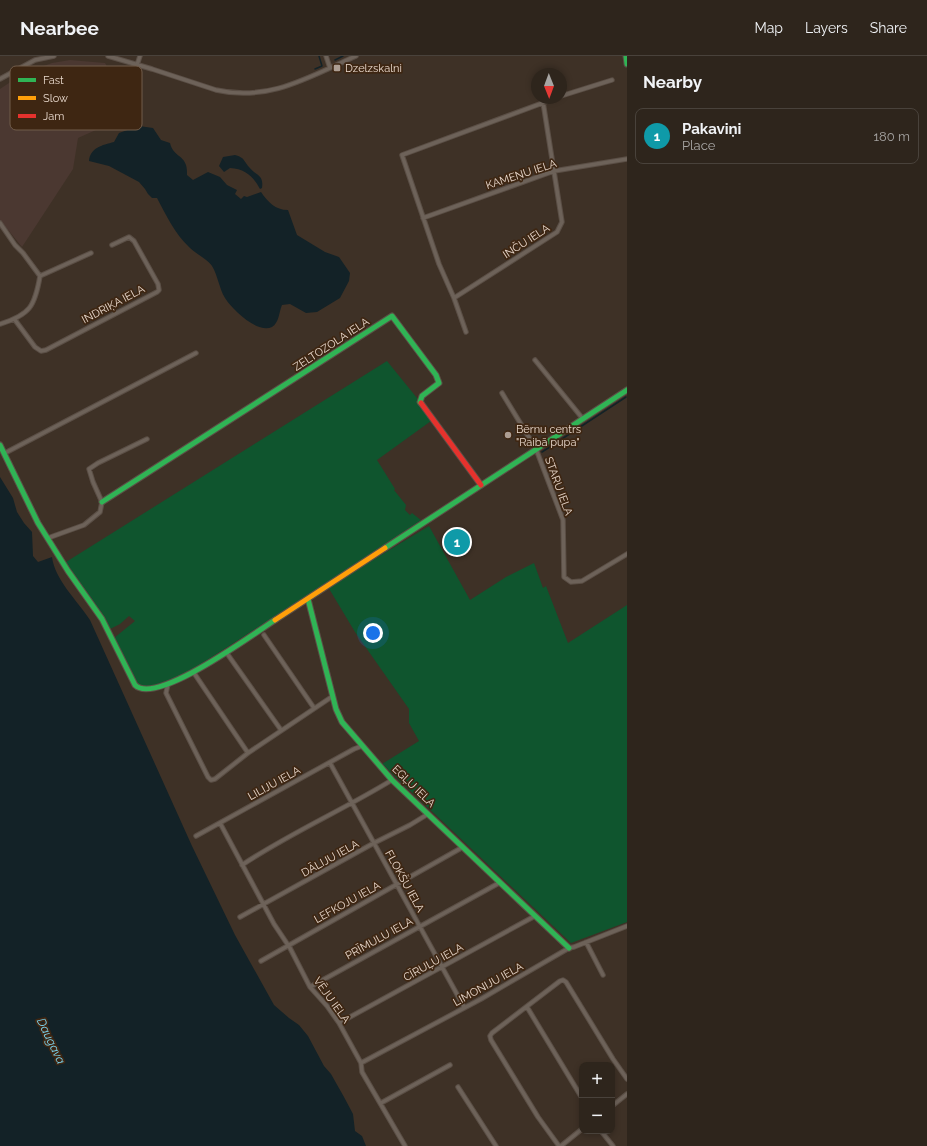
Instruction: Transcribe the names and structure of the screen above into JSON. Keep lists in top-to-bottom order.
{
  "streets": {
    "street": [
      "KAMEŅU IELA",
      "INČU IELA",
      "INDRIĶA IELA",
      "ZELTOZOLA IELA",
      "STARU IELA",
      "LILIJU IELA",
      "EGĻU IELA",
      "DĀLIJU IELA",
      "FLOKŠU IELA",
      "LEFKOJU IELA",
      "PRĪMULU IELA",
      "CĪRUĻU IELA",
      "LIMONIJU IELA",
      "VĒJU IELA"
    ]
  },
  "crossings": [
    ["KAMEŅU IELA", "INČU IELA"],
    ["LILIJU IELA", "EGĻU IELA"],
    ["LILIJU IELA", "FLOKŠU IELA"],
    ["LILIJU IELA", "VĒJU IELA"],
    ["EGĻU IELA", "DĀLIJU IELA"],
    ["EGĻU IELA", "LEFKOJU IELA"],
    ["EGĻU IELA", "PRĪMULU IELA"],
    ["EGĻU IELA", "CĪRUĻU IELA"],
    ["EGĻU IELA", "LIMONIJU IELA"],
    ["DĀLIJU IELA", "FLOKŠU IELA"],
    ["DĀLIJU IELA", "VĒJU IELA"],
    ["FLOKŠU IELA", "LEFKOJU IELA"],
    ["FLOKŠU IELA", "PRĪMULU IELA"],
    ["FLOKŠU IELA", "CĪRUĻU IELA"],
    ["FLOKŠU IELA", "LIMONIJU IELA"],
    ["LEFKOJU IELA", "VĒJU IELA"],
    ["PRĪMULU IELA", "VĒJU IELA"],
    ["CĪRUĻU IELA", "VĒJU IELA"],
    ["LIMONIJU IELA", "VĒJU IELA"]
  ],
  "water": ["Daugava"],
  "places": {
    "transit": ["Dzelzskalni"],
    "other": ["Bērnu centrs \"Raibā pupa\""]
  },
  "legend": ["Fast", "Slow", "Jam"],
  "north": "bottom",
  "page": {
    "header": "Nearbee",
    "nav": ["Map", "Layers", "Share"],
    "heading": "Nearby",
    "list": [
      {
        "mark": "1",
        "name": "Pakaviņi",
        "note": "Place",
        "value": "180 m"
      }
    ],
    "pins": "1",
    "map_buttons": ["+", "−"]
  }
}
